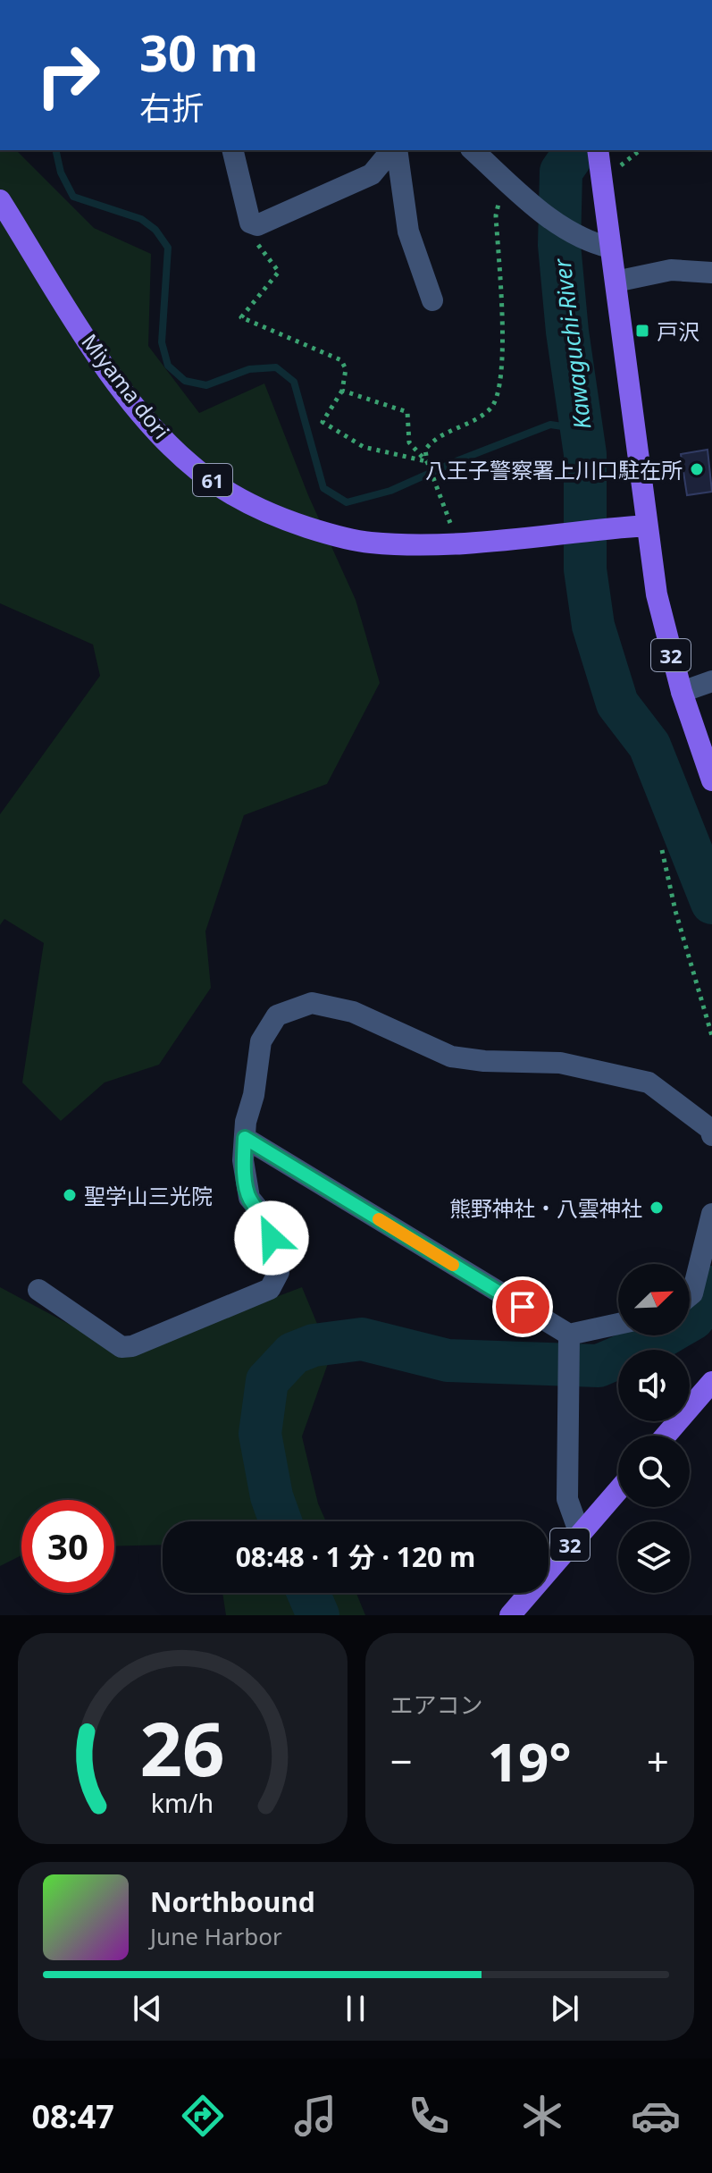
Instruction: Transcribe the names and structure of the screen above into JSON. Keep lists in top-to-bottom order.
{
  "streets": {
    "main road": ["Miyama dori", "61", "32"]
  },
  "crossings": [
    ["Miyama dori", "32"]
  ],
  "water": ["Kawaguchi-River"],
  "places": {
    "transit": ["戸沢"],
    "other": ["八王子警察署上川口駐在所", "聖学山三光院", "熊野神社・八雲神社"]
  },
  "north": "top right",
  "page": {
    "turn": ["30 m", "右折"],
    "limit": "30",
    "trip": "08:48 · 1 分 · 120 m",
    "tile": "エアコン",
    "heat": ["−", "19°", "+"],
    "song": ["Northbound", "June Harbor"],
    "tabs": "08:47",
    "gauge": ["26", "km/h"]
  }
}
